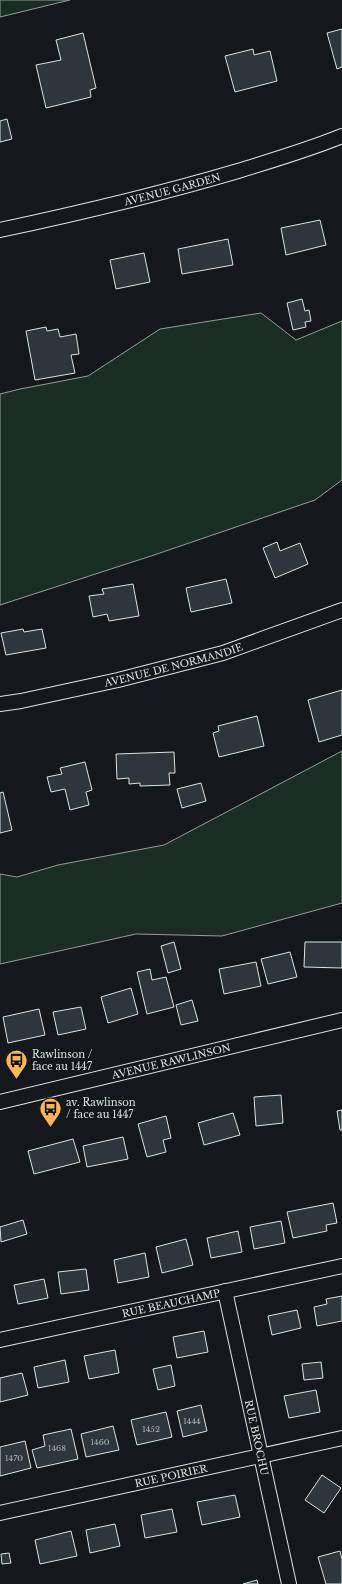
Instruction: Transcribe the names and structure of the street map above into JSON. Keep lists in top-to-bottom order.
{
  "streets": {
    "street": [
      "AVENUE GARDEN",
      "AVENUE DE NORMANDIE",
      "AVENUE RAWLINSON",
      "RUE BEAUCHAMP",
      "RUE BROCHU",
      "RUE POIRIER"
    ]
  },
  "crossings": [
    ["RUE BEAUCHAMP", "RUE BROCHU"],
    ["RUE BROCHU", "RUE POIRIER"]
  ],
  "places": {
    "bus stop": ["Rawlinson / face au 1447", "av. Rawlinson / face au 1447"]
  },
  "house_numbers": [
    "1444",
    "1452",
    "1460",
    "1468",
    "1470"
  ]
}
